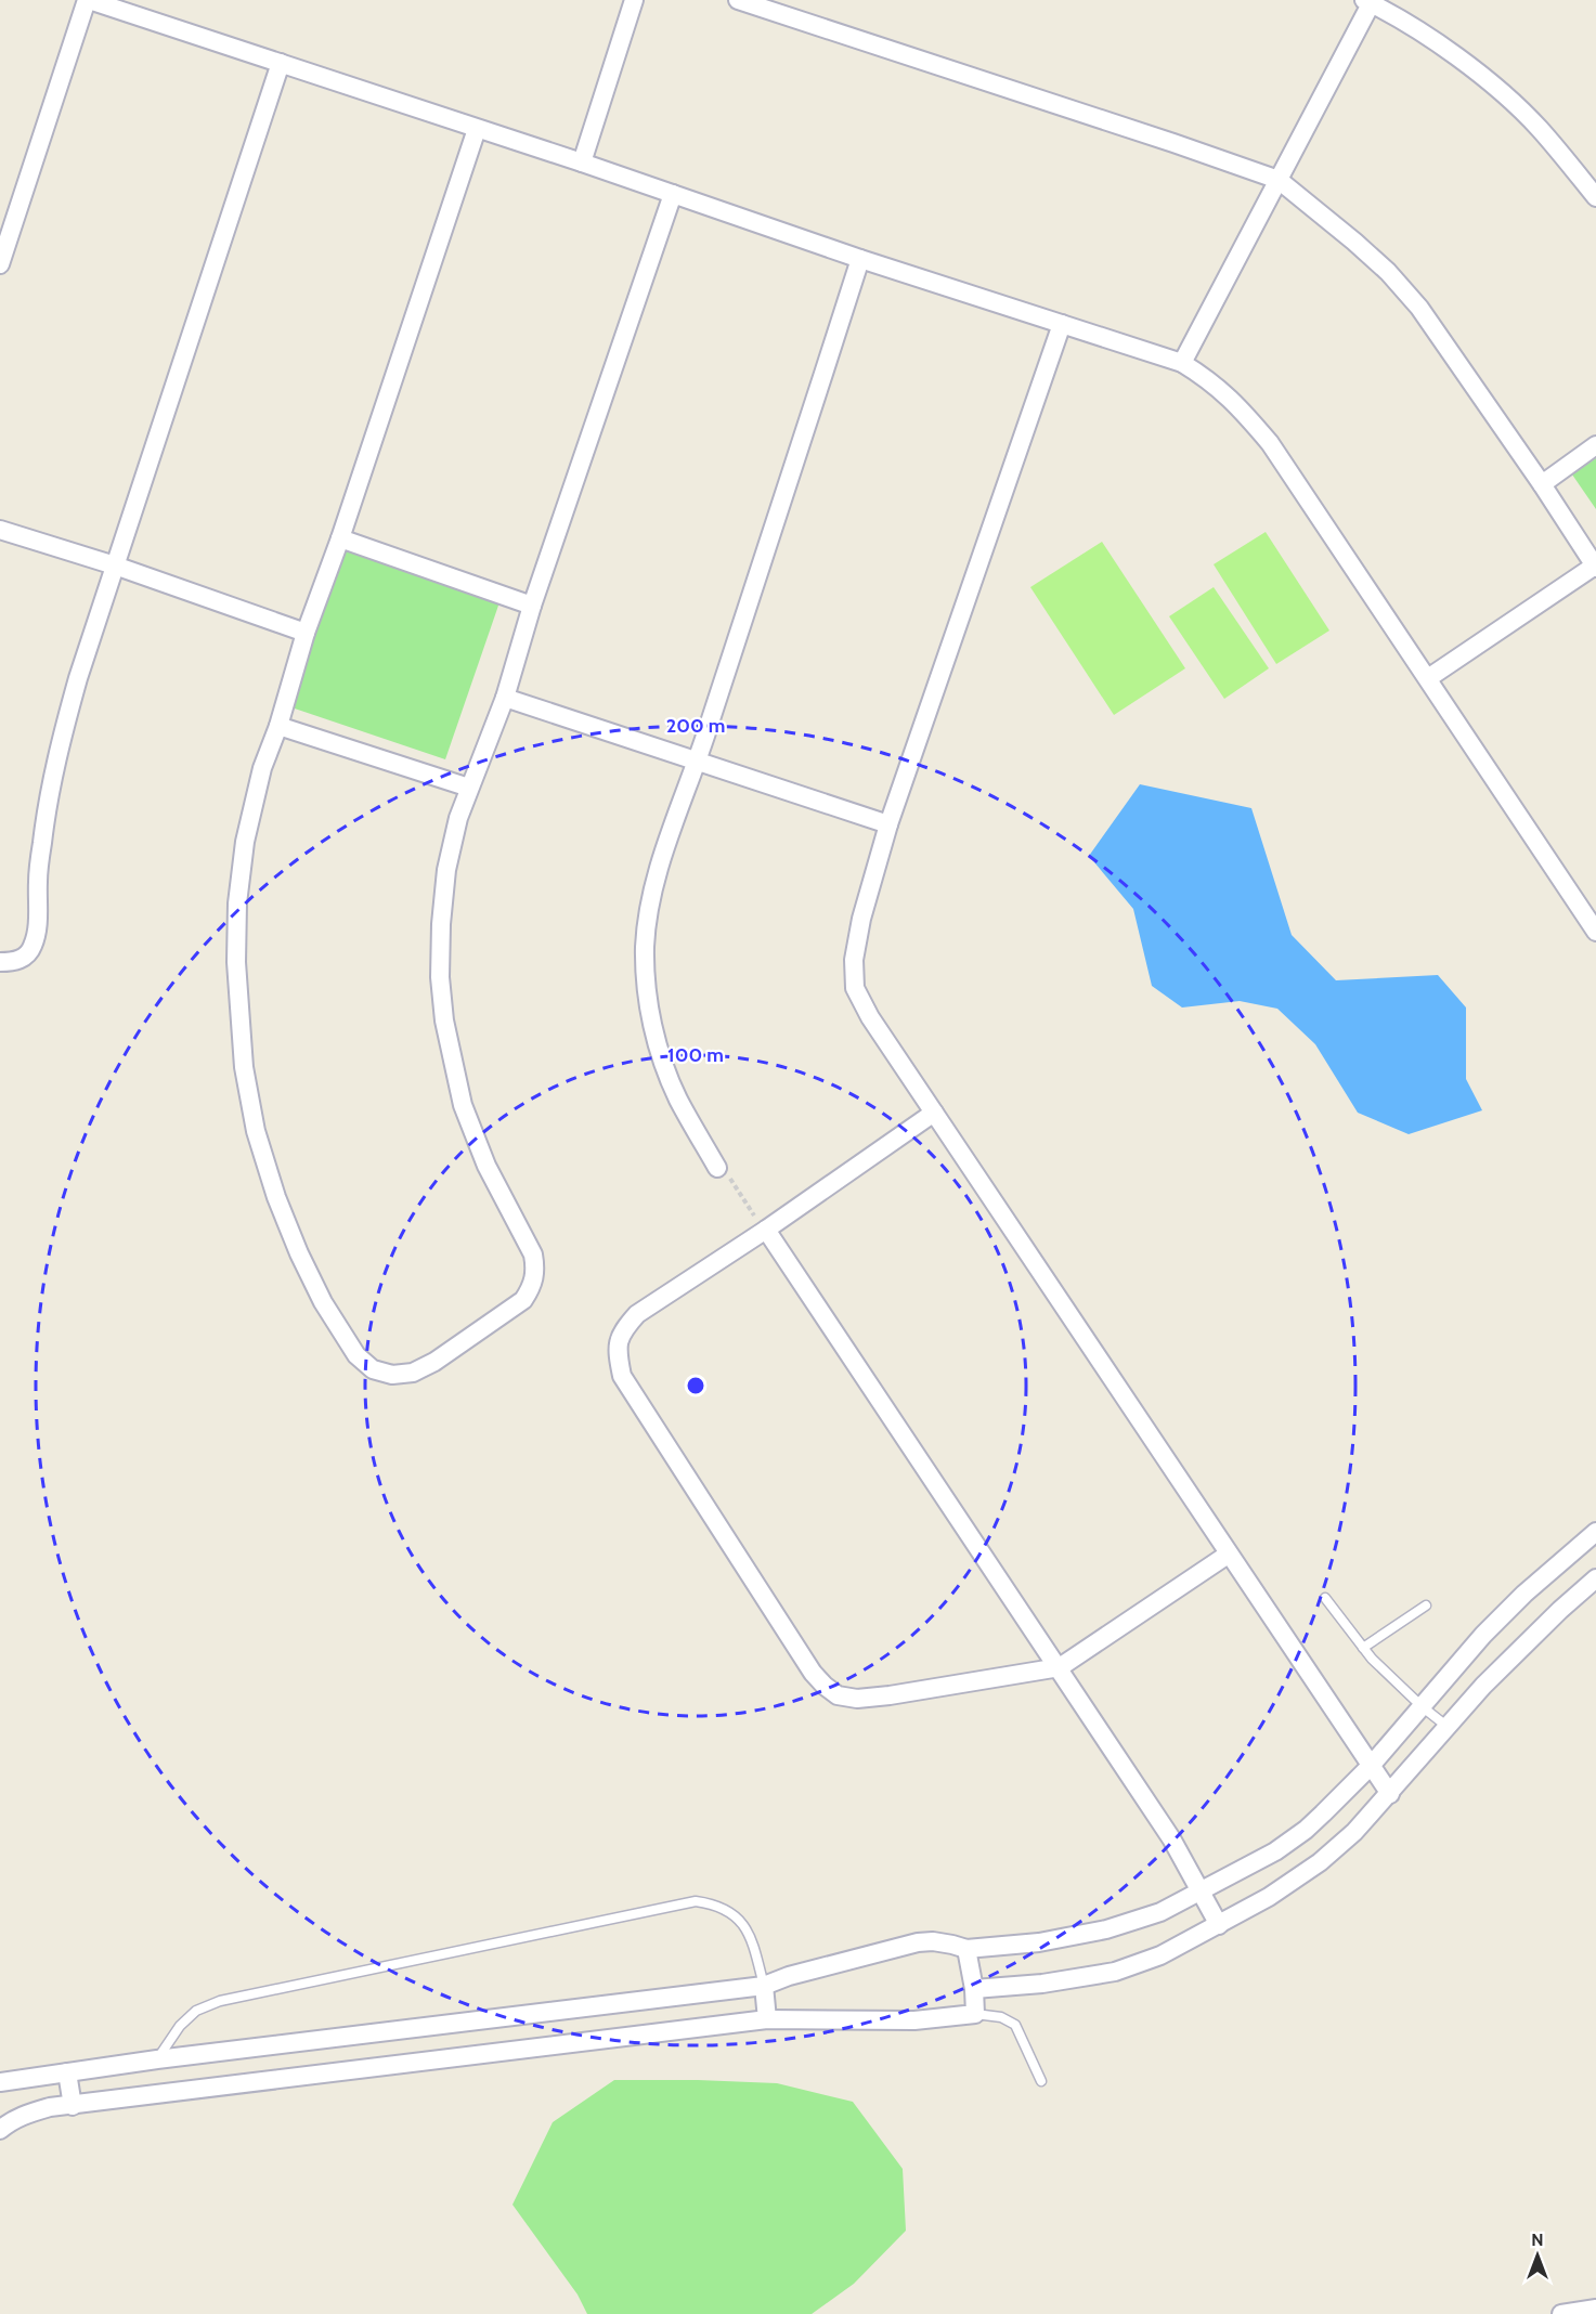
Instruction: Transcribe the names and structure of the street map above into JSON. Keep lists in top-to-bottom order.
{
  "north": "top",
  "rings": ["200 m", "100 m"]
}
